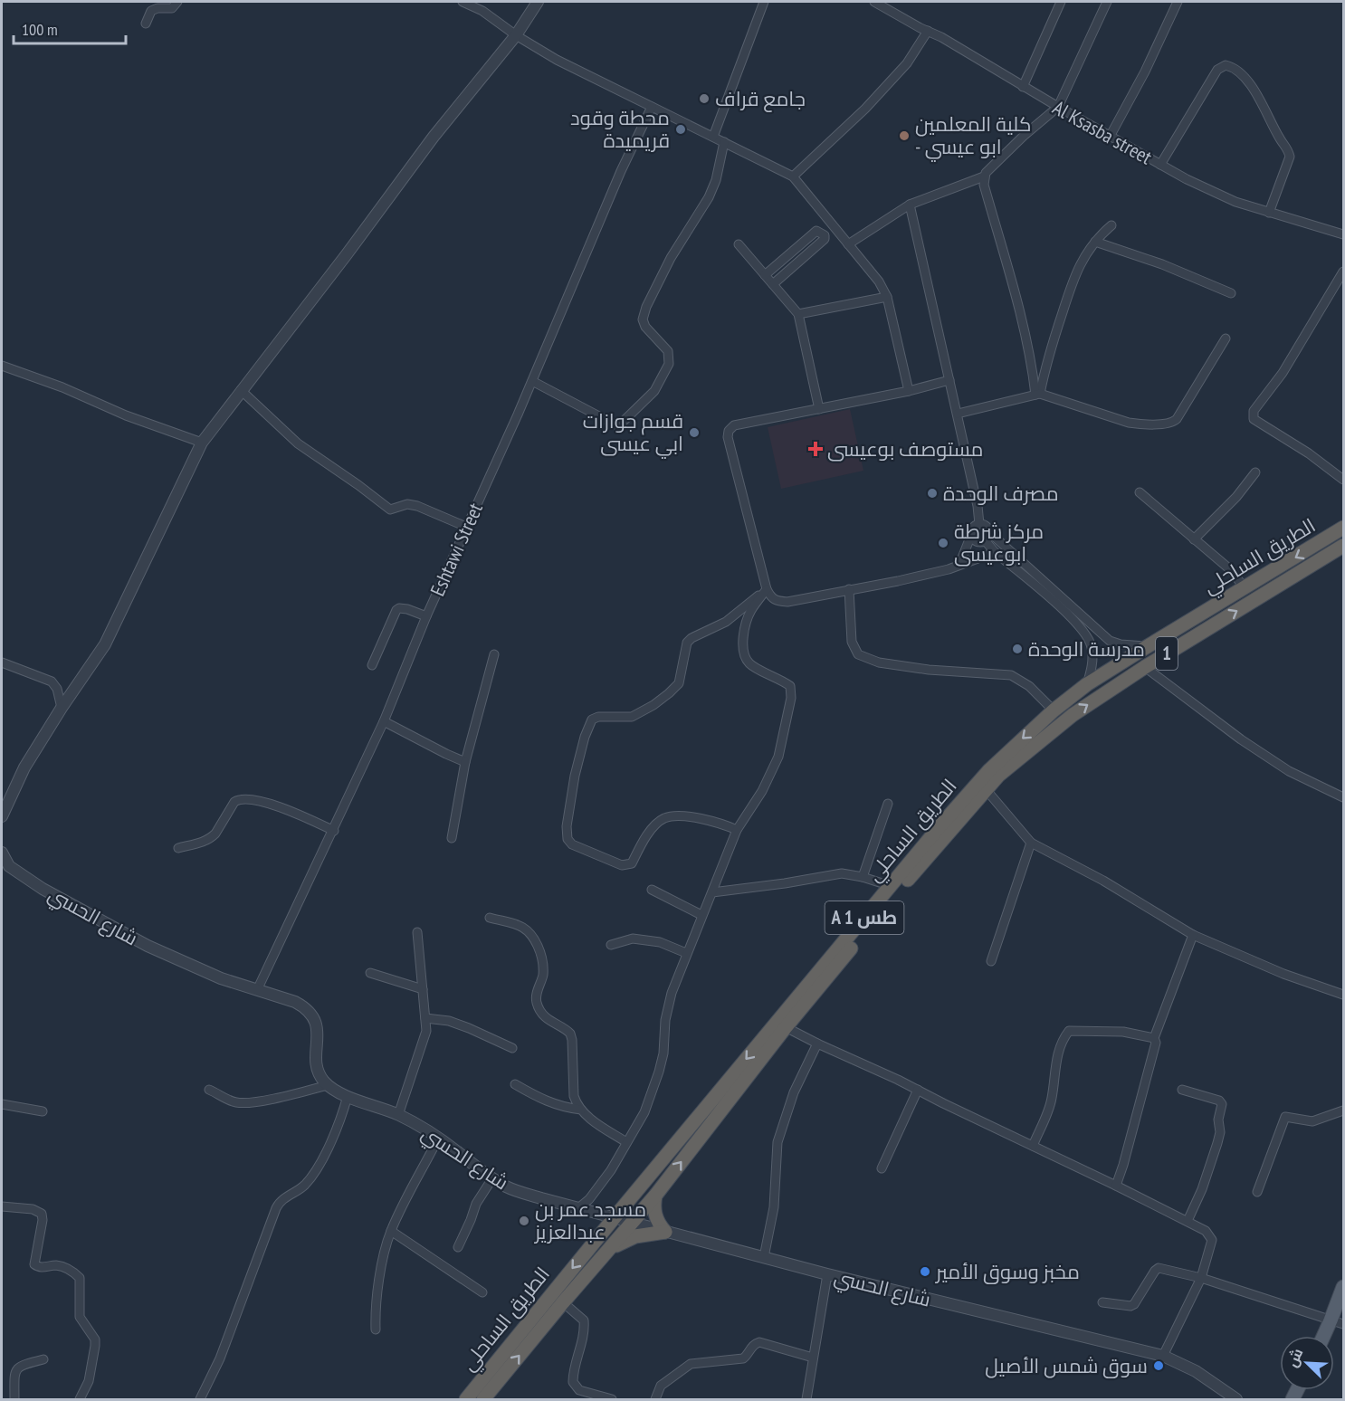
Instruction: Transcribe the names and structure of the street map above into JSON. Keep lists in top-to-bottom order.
{
  "streets": {
    "highway": ["الطريق الساحلي", "1", "A 1 طس"],
    "street": ["Al Ksasba street", "Eshtawi Street", "شارع الحسي"]
  },
  "crossings": [
    ["Eshtawi Street", "شارع الحسي"],
    ["الطريق الساحلي", "شارع الحسي"]
  ],
  "places": {
    "other": [
      "جامع قراف",
      "محطة وقود قريميدة",
      "كلية المعلمين - ابو عيسي",
      "قسم جوازات ابي عيسى",
      "مصرف الوحدة",
      "مركز شرطة ابوعيسى",
      "مدرسة الوحدة",
      "مسجد عمر بن عبدالعزيز",
      "مخبز وسوق الأمير",
      "سوق شمس الأصيل"
    ],
    "health": ["مستوصف بوعيسى"]
  },
  "scale_bar": "100 m",
  "north": "top left"
}
